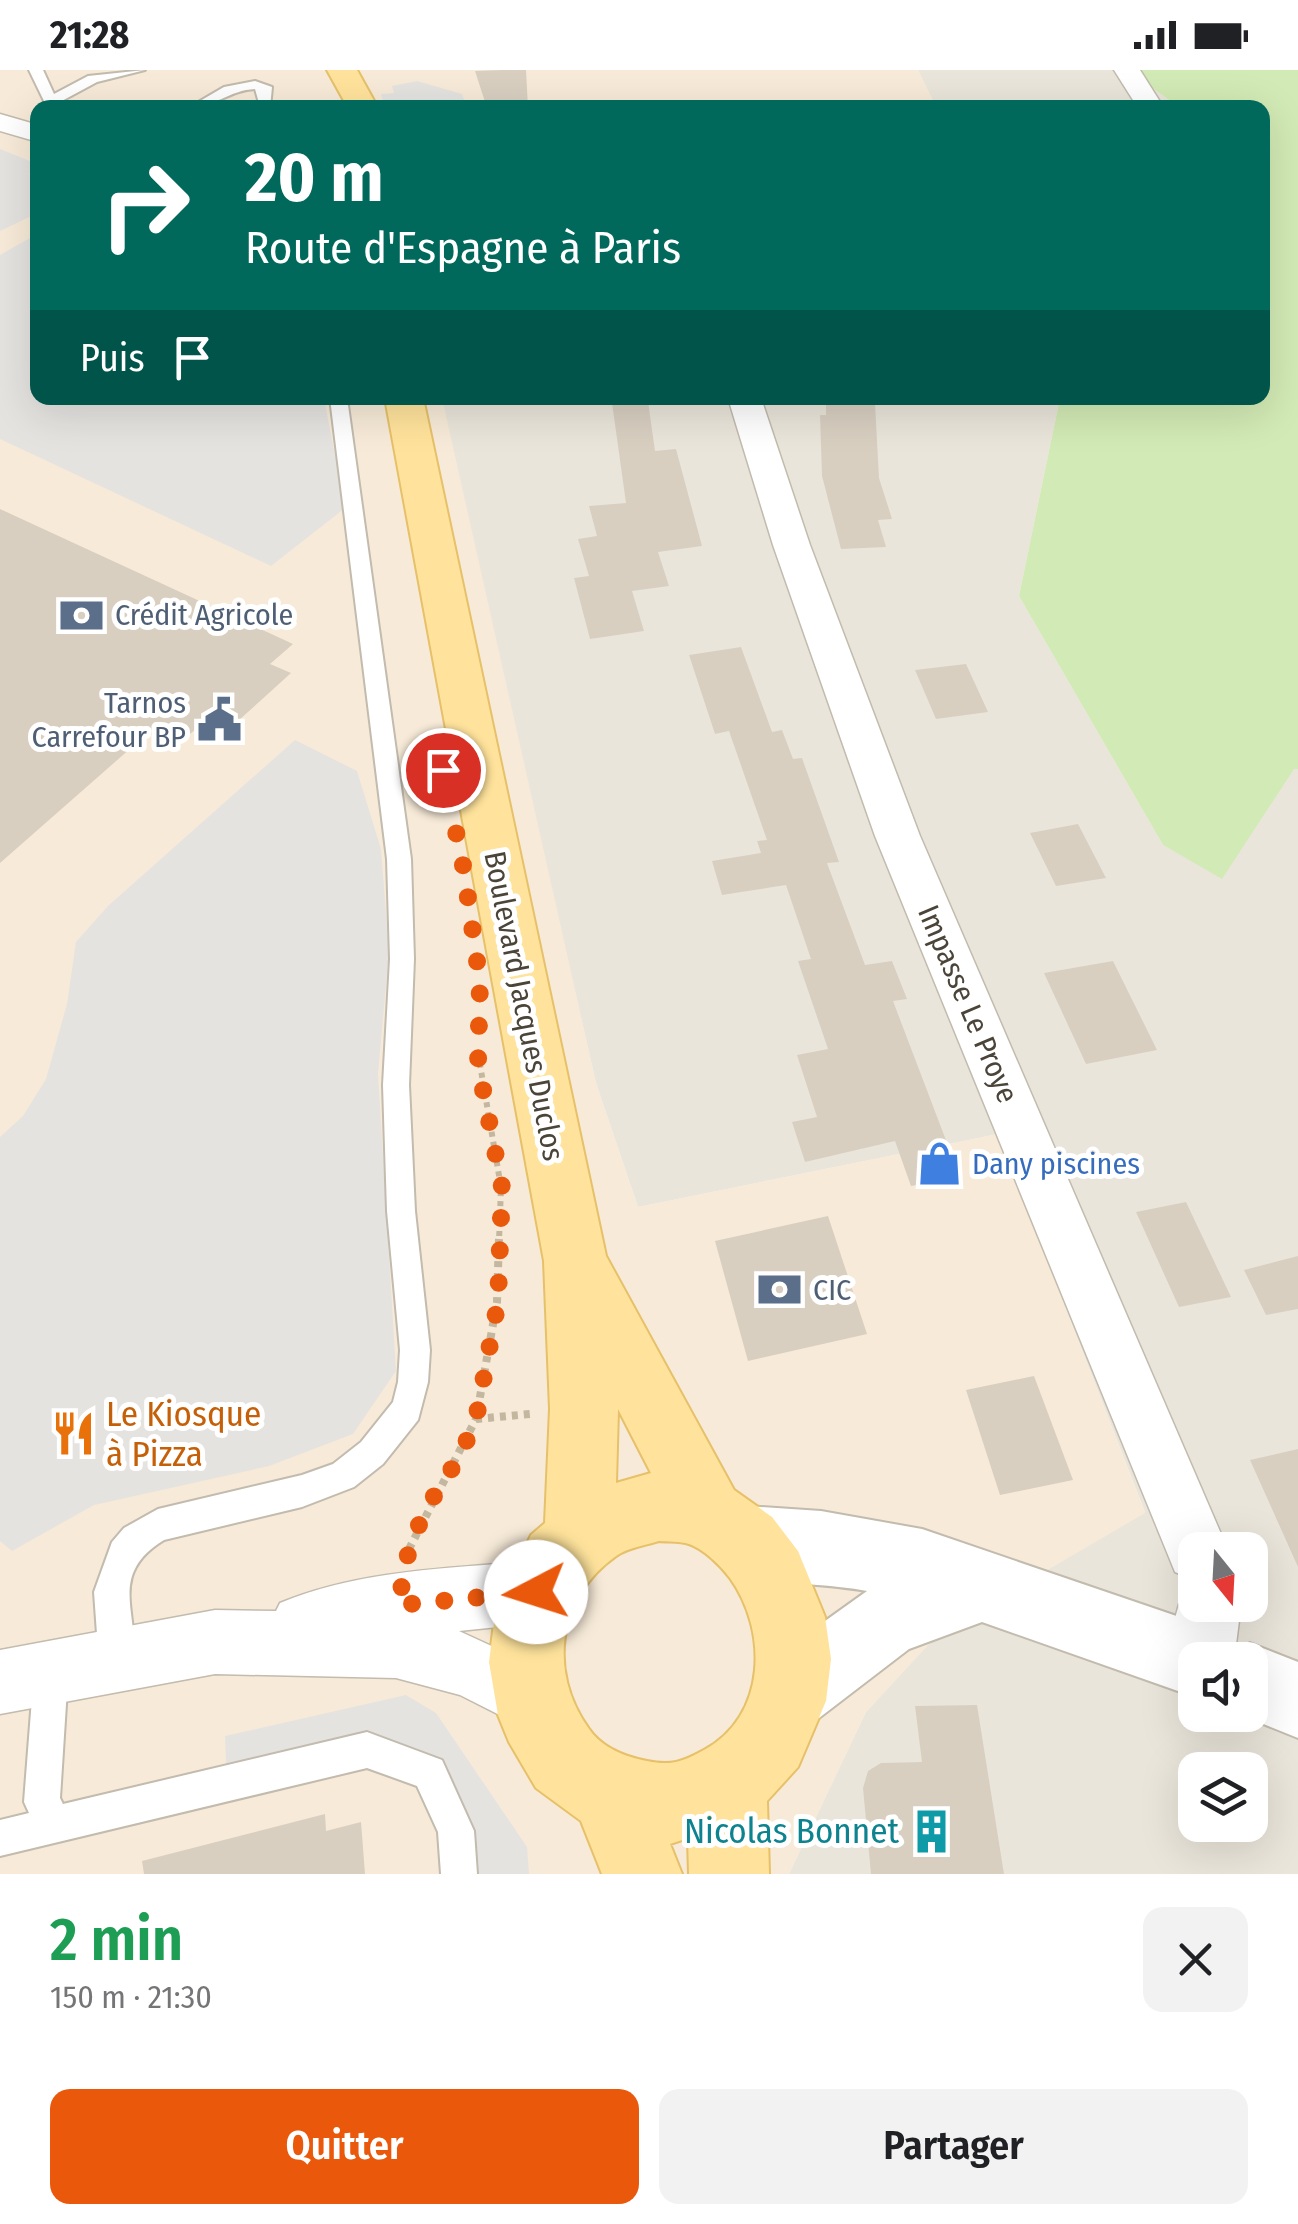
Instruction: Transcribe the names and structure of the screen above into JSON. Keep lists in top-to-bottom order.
{
  "streets": {
    "main road": ["Boulevard Jacques Duclos"],
    "street": ["Impasse Le Proye"]
  },
  "places": {
    "bank": ["Crédit Agricole", "CIC"],
    "public building": ["Tarnos Carrefour BP"],
    "shop": ["Dany piscines"],
    "restaurant": ["Le Kiosque à Pizza"],
    "building": ["Nicolas Bonnet"]
  },
  "north": "bottom",
  "page": {
    "status": "21:28",
    "turn": ["20 m", "Route d'Espagne à Paris"],
    "then": "Puis",
    "heading": ["2 min", "150 m · 21:30"],
    "buttons": ["Quitter", "Partager"]
  }
}
